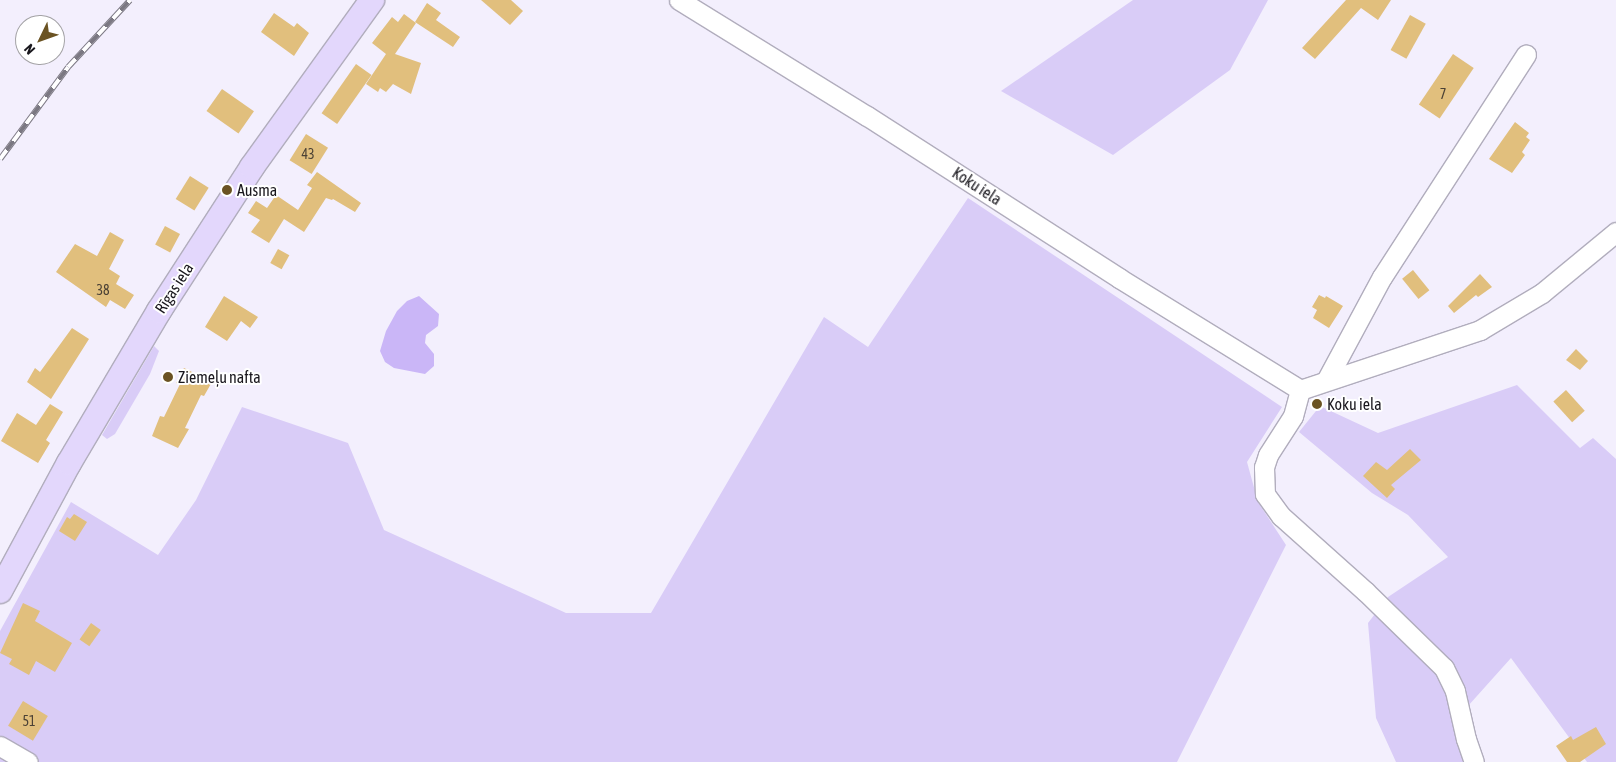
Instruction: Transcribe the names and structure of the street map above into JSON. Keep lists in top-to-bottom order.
{
  "streets": {
    "main road": ["Rīgas iela"],
    "street": ["Koku iela"]
  },
  "places": ["Ausma", "Ziemeļu nafta", "Koku iela"],
  "house_numbers": [
    "7",
    "43",
    "38",
    "51"
  ],
  "north": "bottom left"
}
